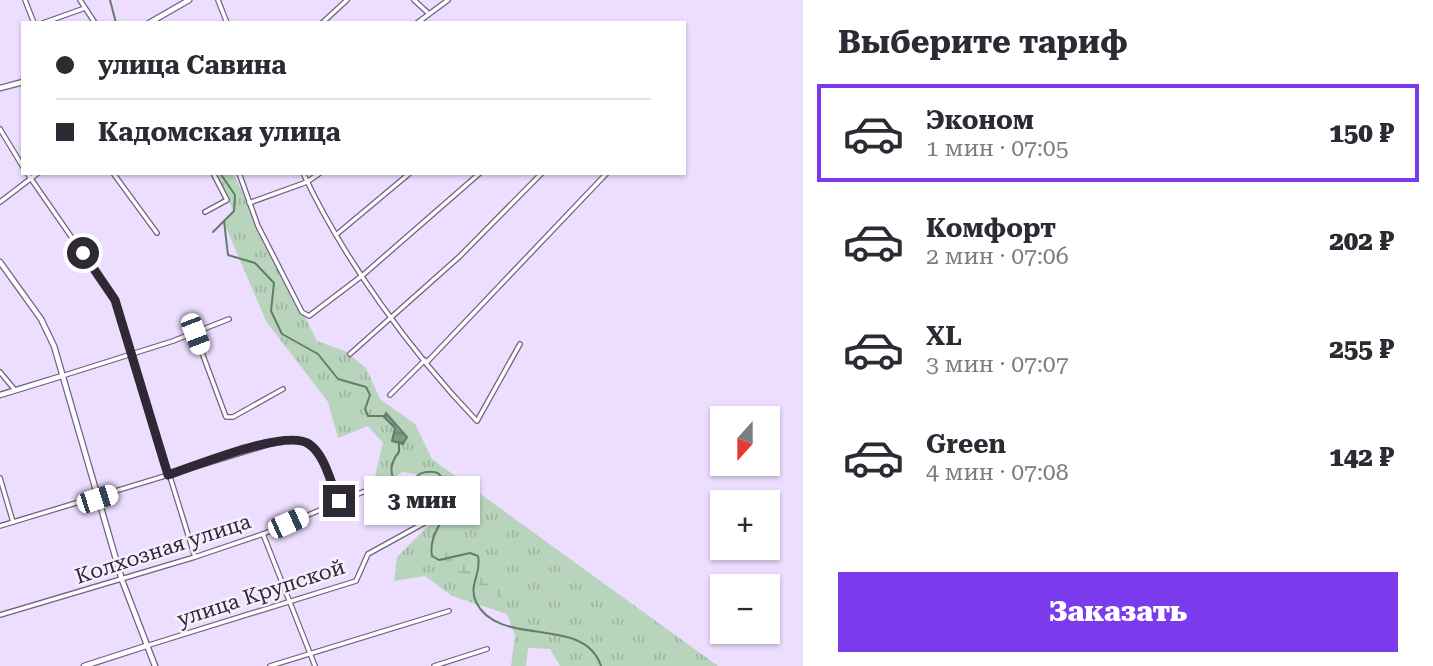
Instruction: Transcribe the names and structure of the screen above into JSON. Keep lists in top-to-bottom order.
{
  "streets": {
    "street": ["Колхозная улица", "улица Крупской"]
  },
  "north": "bottom",
  "page": {
    "heading": "Выберите тариф",
    "banner": ["улица Савина", "Кадомская улица"],
    "list": [
      {
        "name": "Эконом",
        "note": "1 мин · 07:05",
        "value": "150 ₽"
      },
      {
        "name": "Комфорт",
        "note": "2 мин · 07:06",
        "value": "202 ₽"
      },
      {
        "name": "XL",
        "note": "3 мин · 07:07",
        "value": "255 ₽"
      },
      {
        "name": "Green",
        "note": "4 мин · 07:08",
        "value": "142 ₽"
      }
    ],
    "map_buttons": ["+", "−"],
    "bubble": "3 мин",
    "buttons": "Заказать"
  }
}
